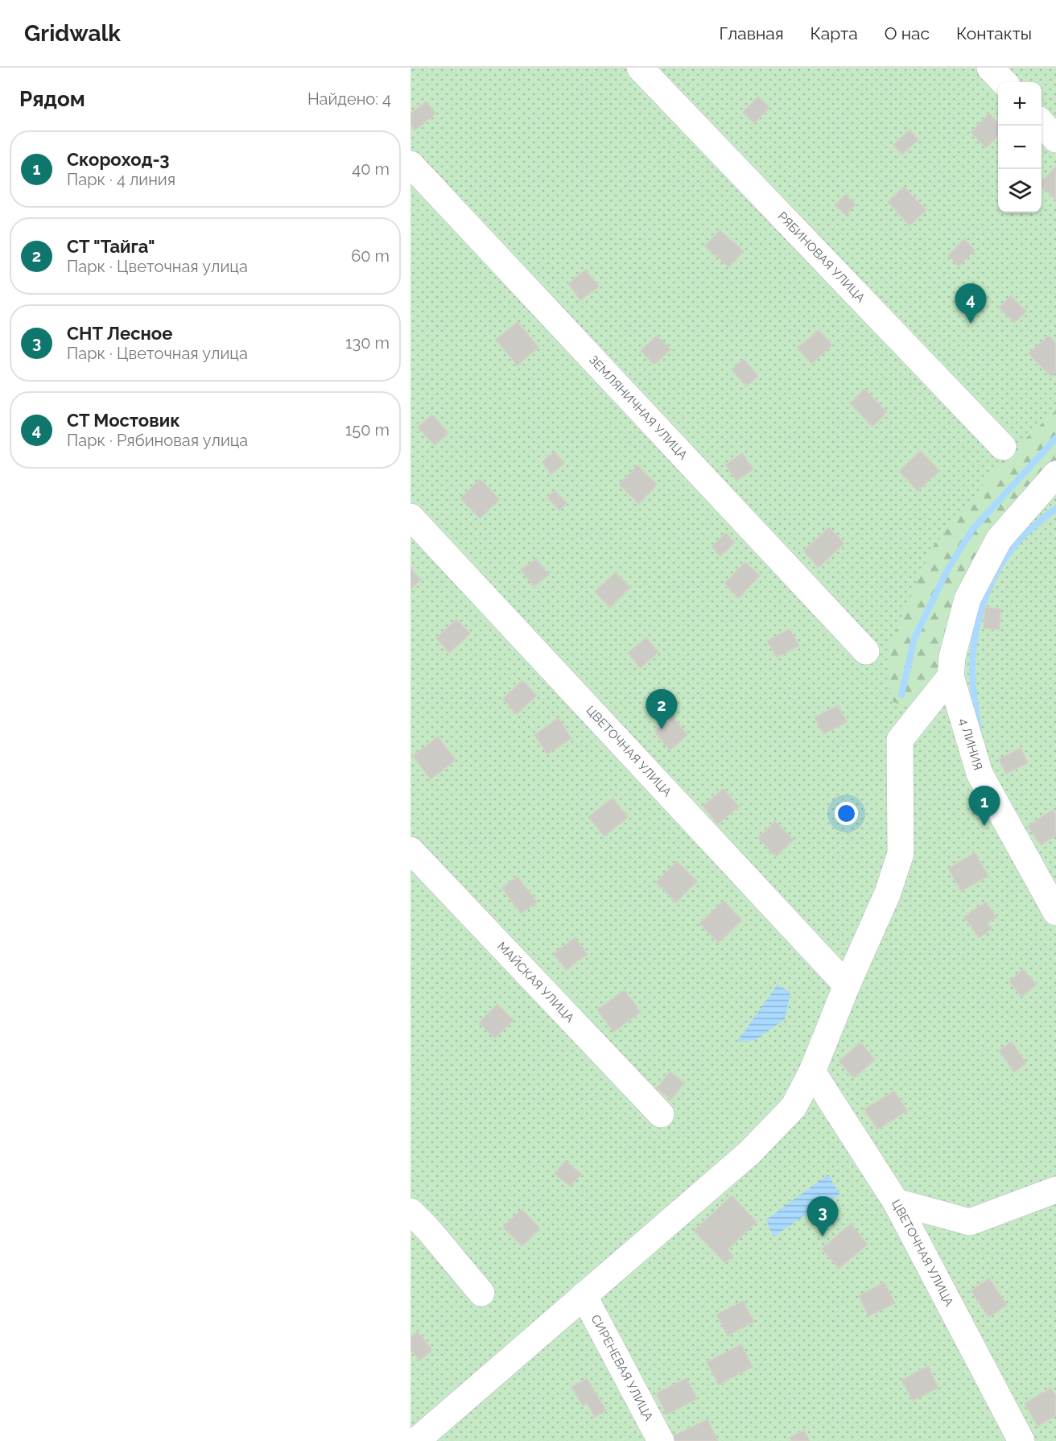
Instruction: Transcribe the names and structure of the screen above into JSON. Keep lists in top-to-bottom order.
{
  "streets": {
    "street": [
      "РЯБИНОВАЯ УЛИЦА",
      "ЗЕМЛЯНИЧНАЯ УЛИЦА",
      "4 ЛИНИЯ",
      "ЦВЕТОЧНАЯ УЛИЦА",
      "МАЙСКАЯ УЛИЦА",
      "СИРЕНЕВАЯ УЛИЦА"
    ]
  },
  "page": {
    "header": "Gridwalk",
    "nav": [
      "Главная",
      "Карта",
      "О нас",
      "Контакты"
    ],
    "heading": ["Рядом", "Найдено: 4"],
    "map_buttons": ["+", "−"],
    "list": [
      {
        "mark": "1",
        "name": "Скороход-3",
        "note": "Парк · 4 линия",
        "value": "40 m"
      },
      {
        "mark": "2",
        "name": "СТ \"Тайга\"",
        "note": "Парк · Цветочная улица",
        "value": "60 m"
      },
      {
        "mark": "3",
        "name": "СНТ Лесное",
        "note": "Парк · Цветочная улица",
        "value": "130 m"
      },
      {
        "mark": "4",
        "name": "СТ Мостовик",
        "note": "Парк · Рябиновая улица",
        "value": "150 m"
      }
    ],
    "pins": [
      "4",
      "2",
      "1",
      "3"
    ]
  }
}
